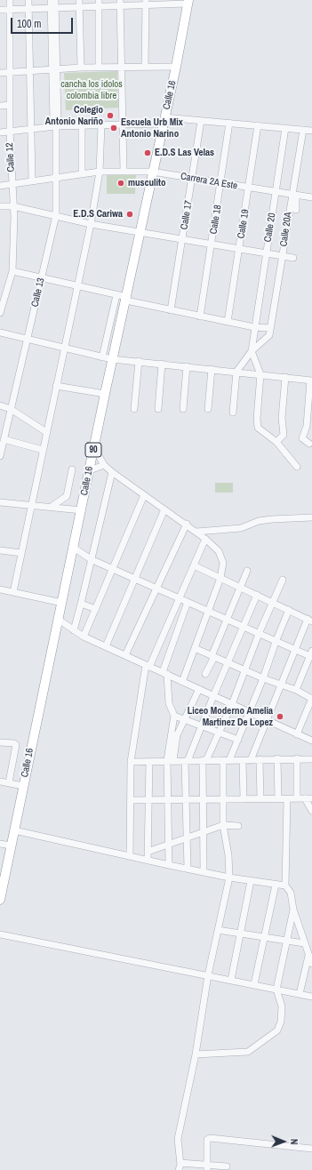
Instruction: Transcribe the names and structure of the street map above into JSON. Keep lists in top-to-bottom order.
{
  "streets": {
    "highway": ["Calle 16", "90"],
    "street": [
      "Calle 12",
      "Carrera 2A Este",
      "Calle 17",
      "Calle 18",
      "Calle 19",
      "Calle 20",
      "Calle 20A",
      "Calle 13"
    ]
  },
  "crossings": [
    ["Calle 16", "Carrera 2A Este"],
    ["Calle 12", "Carrera 2A Este"],
    ["Carrera 2A Este", "Calle 17"],
    ["Carrera 2A Este", "Calle 18"],
    ["Carrera 2A Este", "Calle 19"],
    ["Carrera 2A Este", "Calle 20"],
    ["Carrera 2A Este", "Calle 20A"],
    ["Carrera 2A Este", "Calle 13"]
  ],
  "parks": ["cancha los idolos colombia libre"],
  "places": [
    "Colegio Antonio Nariño",
    "Escuela Urb Mix Antonio Narino",
    "E.D.S Las Velas",
    "musculito",
    "E.D.S Cariwa",
    "Liceo Moderno Amelia Martinez De Lopez"
  ],
  "scale_bar": "100 m",
  "north": "right"
}
